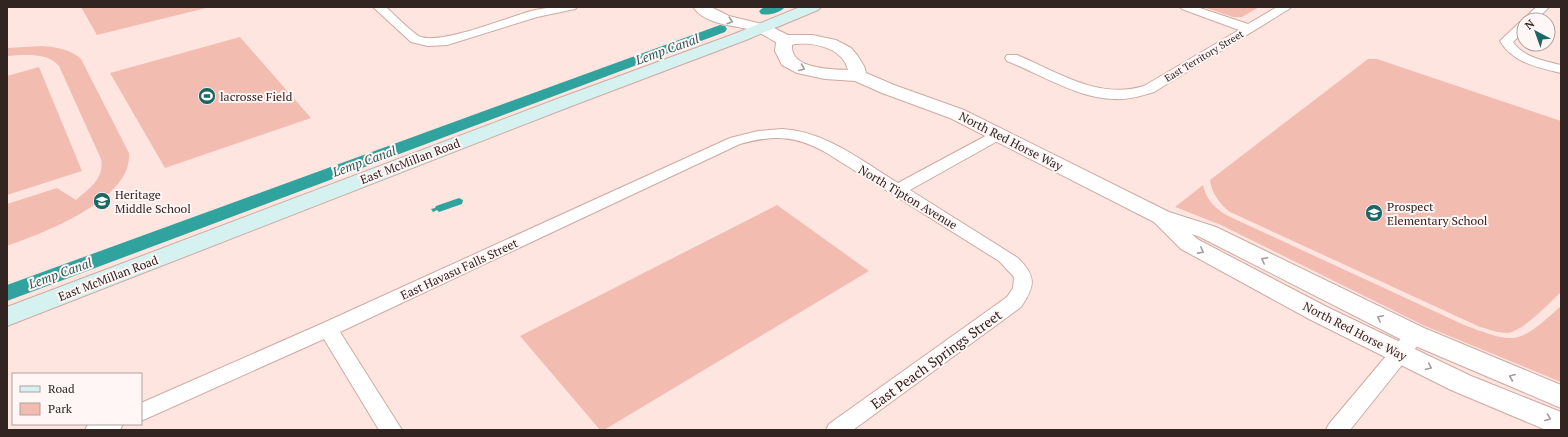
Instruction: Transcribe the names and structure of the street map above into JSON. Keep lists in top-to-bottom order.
{
  "streets": {
    "main road": ["East McMillan Road"],
    "street": [
      "East Territory Street",
      "North Red Horse Way",
      "North Tipton Avenue",
      "East Havasu Falls Street",
      "East Peach Springs Street"
    ]
  },
  "crossings": [
    ["North Tipton Avenue", "East Havasu Falls Street"],
    ["North Tipton Avenue", "East Peach Springs Street"]
  ],
  "water": ["Lemp Canal"],
  "places": {
    "sports": ["lacrosse Field"],
    "school or university": ["Heritage Middle School", "Prospect Elementary School"]
  },
  "legend": ["Road", "Park"],
  "north": "top left"
}
